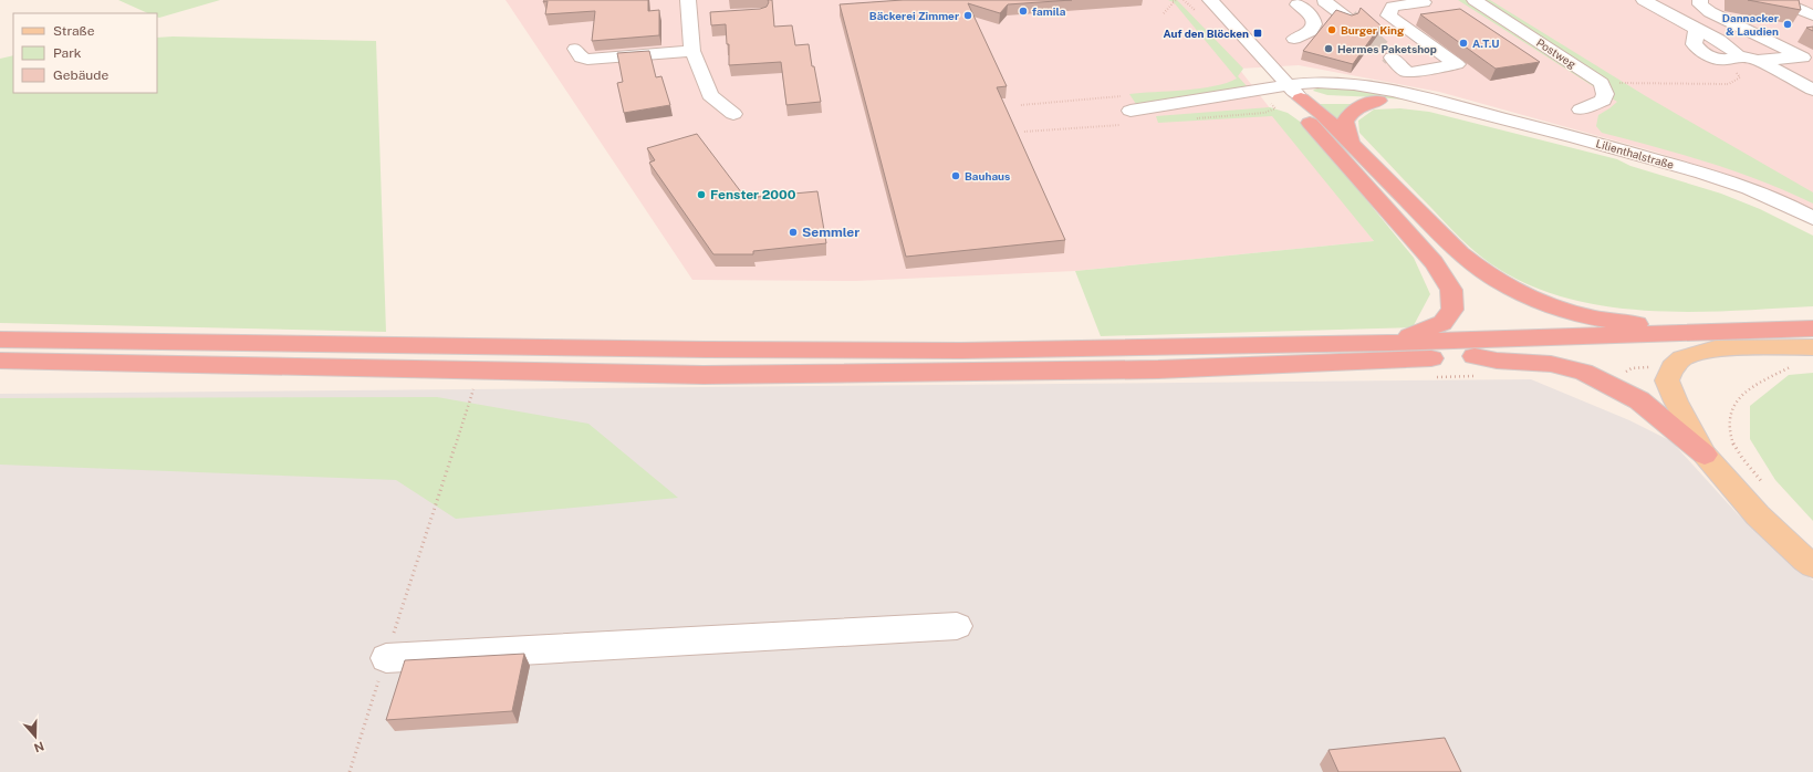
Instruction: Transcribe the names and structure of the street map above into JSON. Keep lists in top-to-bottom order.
{
  "streets": {
    "street": ["Postweg", "Lilienthalstraße"]
  },
  "places": {
    "other": [
      "famila",
      "Bäckerei Zimmer",
      "Dannacker & Laudien",
      "Burger King",
      "A.T.U",
      "Hermes Paketshop",
      "Bauhaus",
      "Fenster 2000",
      "Semmler"
    ],
    "transit": ["Auf den Blöcken"]
  },
  "legend": ["Straße", "Park", "Gebäude"],
  "north": "bottom"
}
